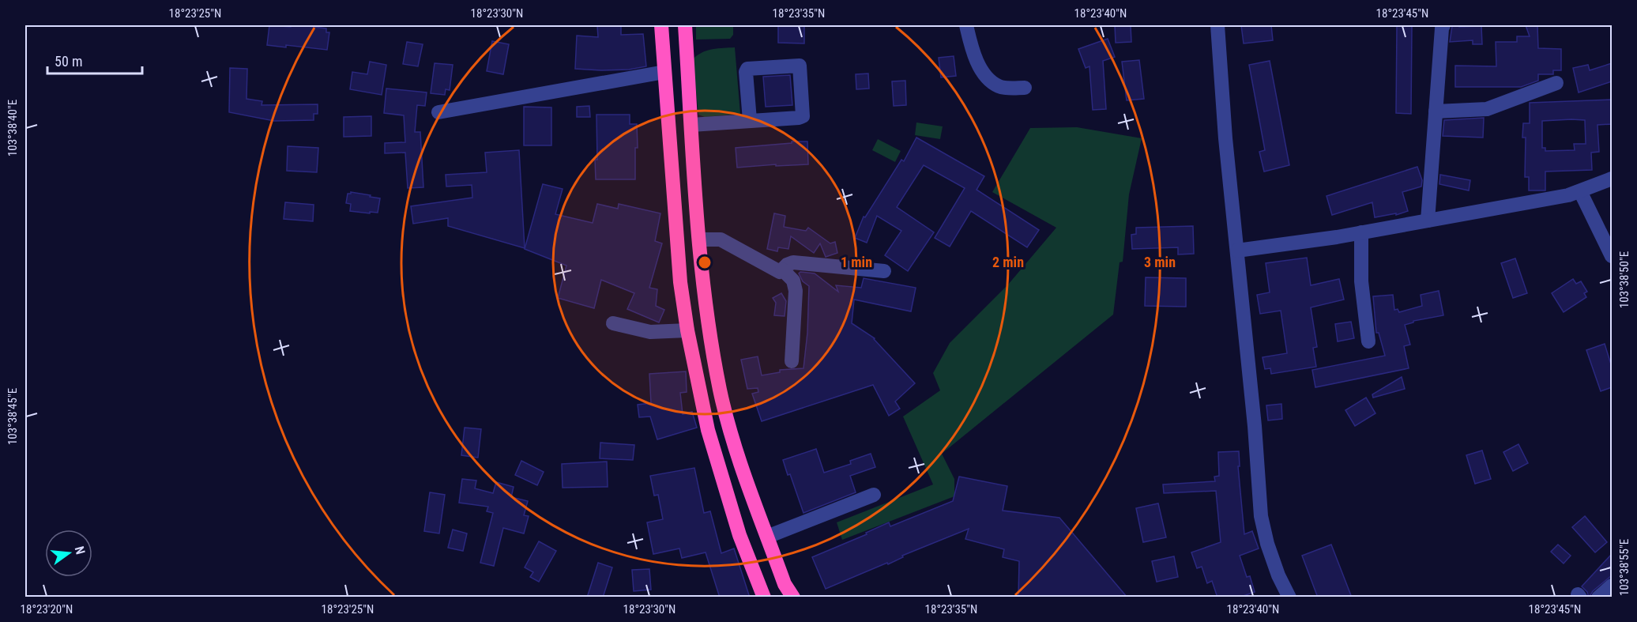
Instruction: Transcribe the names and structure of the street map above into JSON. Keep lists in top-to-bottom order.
{
  "scale_bar": "50 m",
  "north": "right",
  "coordinates": [
    "18°23'25\"N",
    "18°23'30\"N",
    "18°23'35\"N",
    "18°23'40\"N",
    "18°23'45\"N",
    "103°38'40\"E",
    "103°38'50\"E",
    "103°38'45\"E",
    "103°38'55\"E",
    "18°23'20\"N"
  ],
  "rings": ["1 min", "2 min", "3 min"]
}
